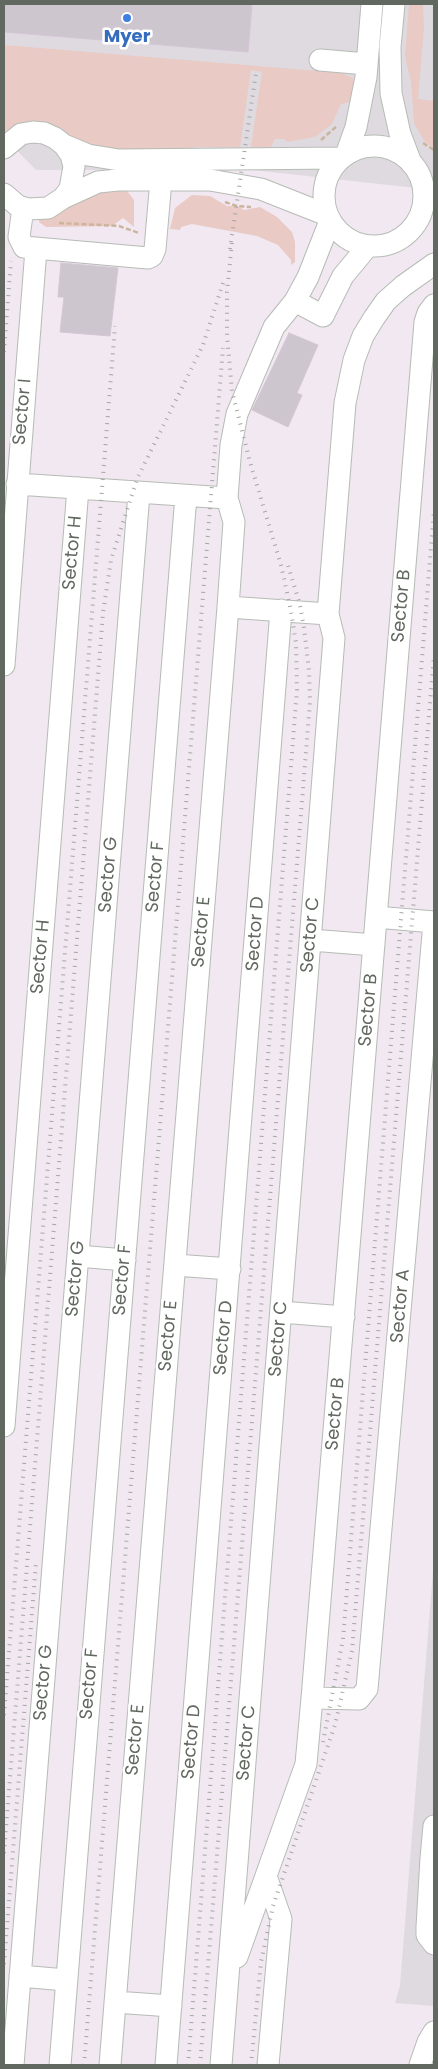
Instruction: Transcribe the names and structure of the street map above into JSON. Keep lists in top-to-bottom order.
{
  "streets": {
    "street": [
      "Sector I",
      "Sector H",
      "Sector B",
      "Sector G",
      "Sector F",
      "Sector E",
      "Sector D",
      "Sector C",
      "Sector A"
    ]
  },
  "crossings": [
    ["Sector B", "Sector C"],
    ["Sector B", "Sector A"]
  ],
  "places": ["Myer"]
}
